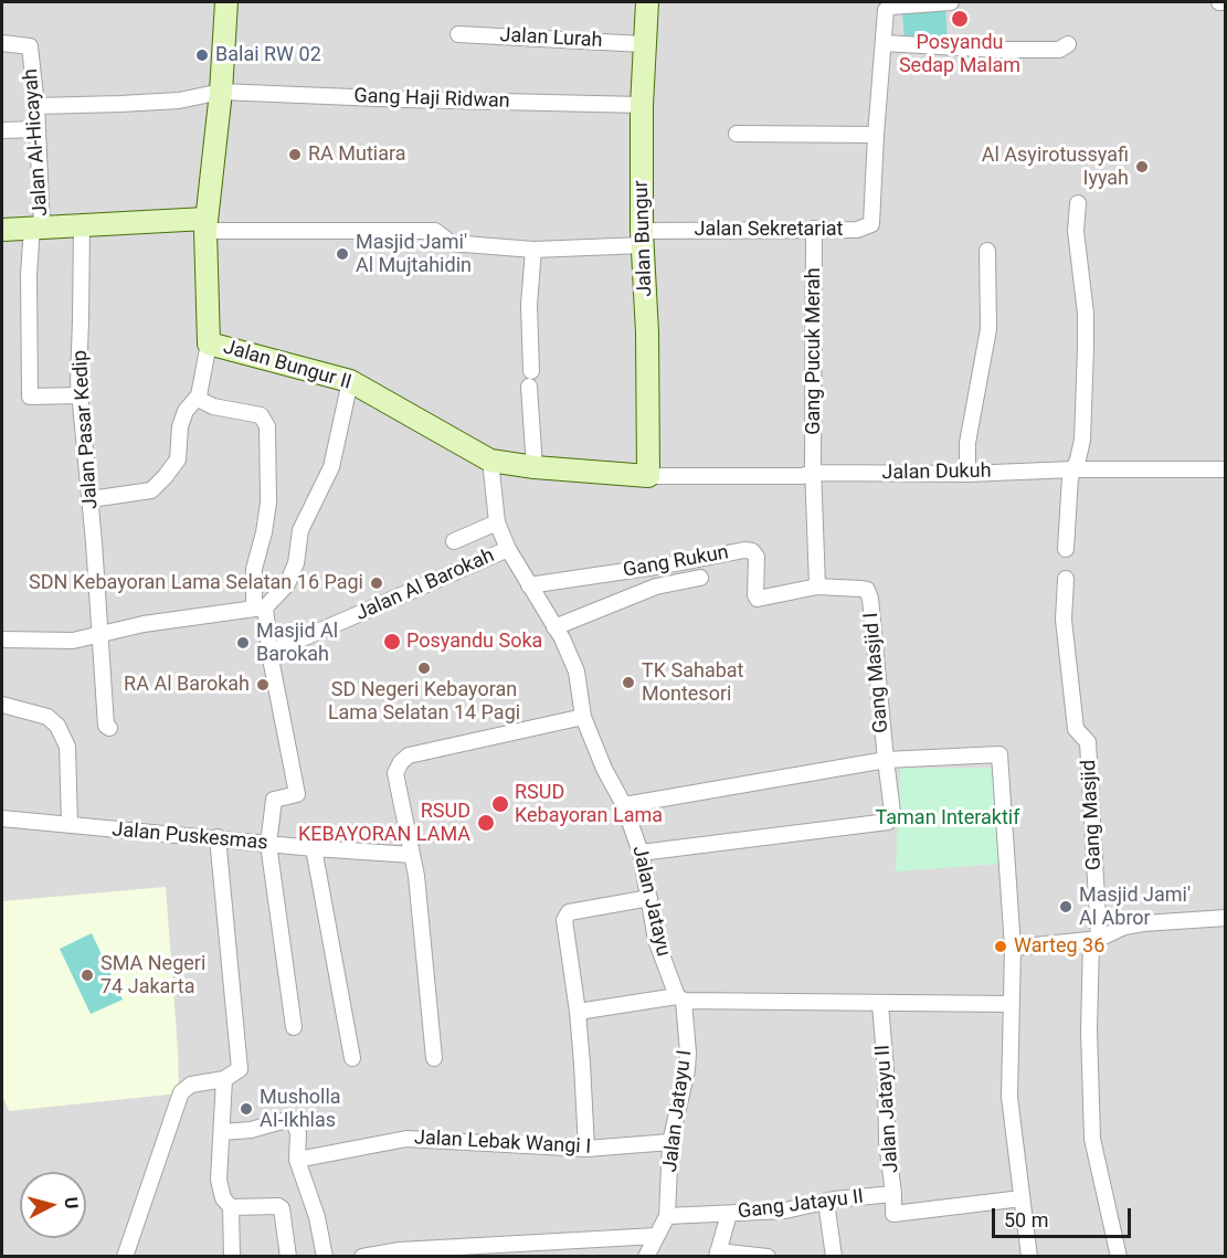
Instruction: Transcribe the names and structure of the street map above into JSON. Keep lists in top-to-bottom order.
{
  "streets": {
    "street": [
      "Jalan Lurah",
      "Gang Haji Ridwan",
      "Jalan Al-Hicayah",
      "Jalan Sekretariat",
      "Jalan Bungur",
      "Gang Pucuk Merah",
      "Jalan Bungur II",
      "Jalan Pasar Kedip",
      "Jalan Dukuh",
      "Gang Rukun",
      "Jalan Al Barokah",
      "Gang Masjid I",
      "Gang Masjid",
      "Jalan Puskesmas",
      "Jalan Jatayu",
      "Jalan Jatayu II",
      "Jalan Jatayu I",
      "Jalan Lebak Wangi I",
      "Gang Jatayu II"
    ]
  },
  "crossings": [
    ["Jalan Lurah", "Jalan Bungur"],
    ["Gang Haji Ridwan", "Jalan Al-Hicayah"],
    ["Gang Haji Ridwan", "Jalan Bungur"],
    ["Gang Haji Ridwan", "Jalan Bungur II"],
    ["Jalan Al-Hicayah", "Jalan Pasar Kedip"],
    ["Jalan Sekretariat", "Jalan Bungur"],
    ["Jalan Sekretariat", "Gang Pucuk Merah"],
    ["Jalan Sekretariat", "Jalan Bungur II"],
    ["Jalan Bungur", "Jalan Bungur II"],
    ["Jalan Bungur", "Jalan Dukuh"],
    ["Gang Pucuk Merah", "Jalan Dukuh"],
    ["Jalan Bungur II", "Jalan Dukuh"],
    ["Jalan Bungur II", "Jalan Jatayu"],
    ["Gang Rukun", "Gang Masjid I"],
    ["Gang Rukun", "Jalan Jatayu"],
    ["Jalan Al Barokah", "Jalan Jatayu"],
    ["Gang Masjid I", "Jalan Jatayu"],
    ["Jalan Jatayu", "Jalan Jatayu I"],
    ["Jalan Jatayu II", "Gang Jatayu II"],
    ["Jalan Jatayu I", "Jalan Lebak Wangi I"],
    ["Jalan Jatayu I", "Gang Jatayu II"]
  ],
  "parks": ["Taman Interaktif"],
  "places": [
    "Posyandu Sedap Malam",
    "Balai RW 02",
    "RA Mutiara",
    "Al Asyirotussyafi Iyyah",
    "Masjid Jami' Al Mujtahidin",
    "SDN Kebayoran Lama Selatan 16 Pagi",
    "Posyandu Soka",
    "Masjid Al Barokah",
    "SD Negeri Kebayoran Lama Selatan 14 Pagi",
    "TK Sahabat Montesori",
    "RA Al Barokah",
    "RSUD Kebayoran Lama",
    "RSUD KEBAYORAN LAMA",
    "Masjid Jami' Al Abror",
    "Warteg 36",
    "SMA Negeri 74 Jakarta",
    "Musholla AI-Ikhlas"
  ],
  "scale_bar": "50 m",
  "north": "right"
}
